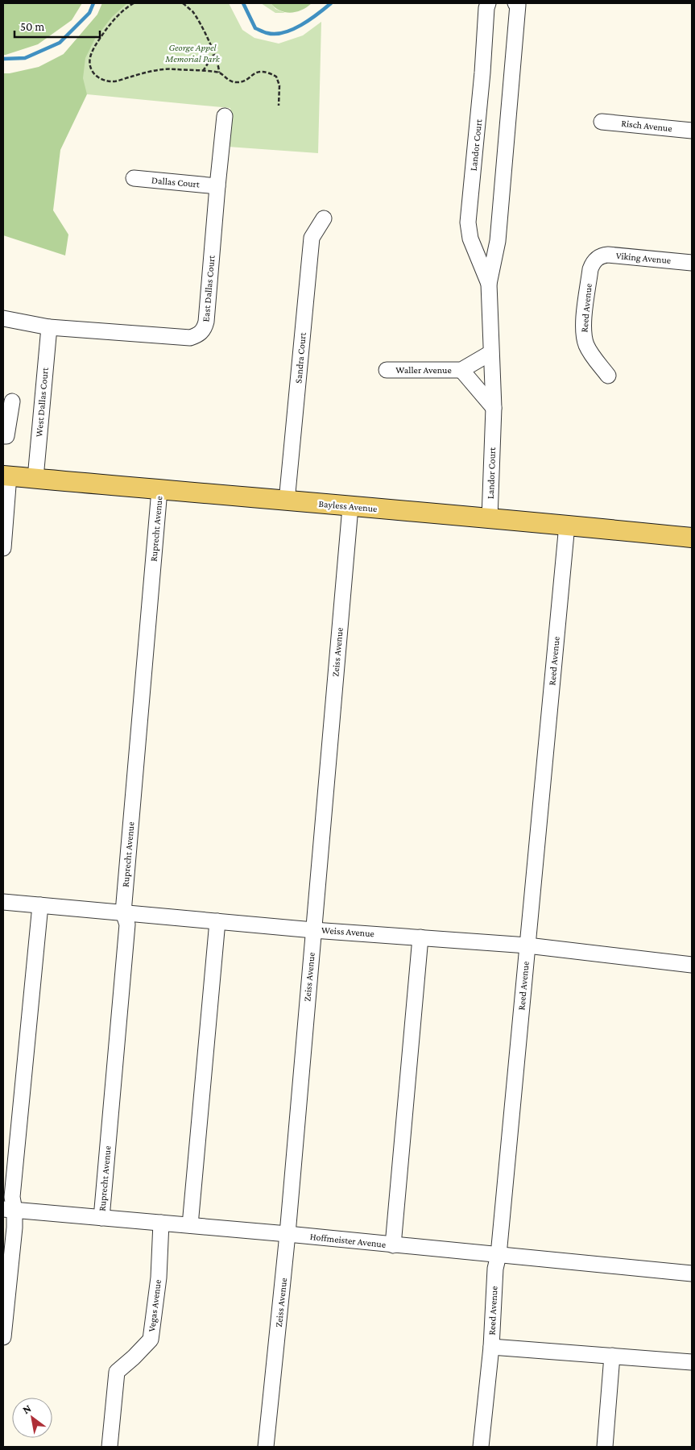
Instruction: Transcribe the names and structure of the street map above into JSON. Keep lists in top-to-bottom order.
{
  "streets": {
    "main road": ["Bayless Avenue"],
    "street": [
      "Risch Avenue",
      "Landor Court",
      "Dallas Court",
      "Viking Avenue",
      "East Dallas Court",
      "Reed Avenue",
      "Sandra Court",
      "Waller Avenue",
      "West Dallas Court",
      "Ruprecht Avenue",
      "Zeiss Avenue",
      "Weiss Avenue",
      "Hoffmeister Avenue",
      "Vegas Avenue"
    ]
  },
  "crossings": [
    ["Landor Court", "Waller Avenue"],
    ["Landor Court", "Bayless Avenue"],
    ["Dallas Court", "East Dallas Court"],
    ["Viking Avenue", "Reed Avenue"],
    ["East Dallas Court", "West Dallas Court"],
    ["Reed Avenue", "Bayless Avenue"],
    ["Reed Avenue", "Weiss Avenue"],
    ["Reed Avenue", "Hoffmeister Avenue"],
    ["Sandra Court", "Bayless Avenue"],
    ["West Dallas Court", "Bayless Avenue"],
    ["Bayless Avenue", "Ruprecht Avenue"],
    ["Bayless Avenue", "Zeiss Avenue"],
    ["Ruprecht Avenue", "Weiss Avenue"],
    ["Ruprecht Avenue", "Hoffmeister Avenue"],
    ["Zeiss Avenue", "Weiss Avenue"],
    ["Zeiss Avenue", "Hoffmeister Avenue"],
    ["Hoffmeister Avenue", "Vegas Avenue"]
  ],
  "parks": ["George Appel Memorial Park"],
  "scale_bar": "50 m",
  "north": "top left"
}
